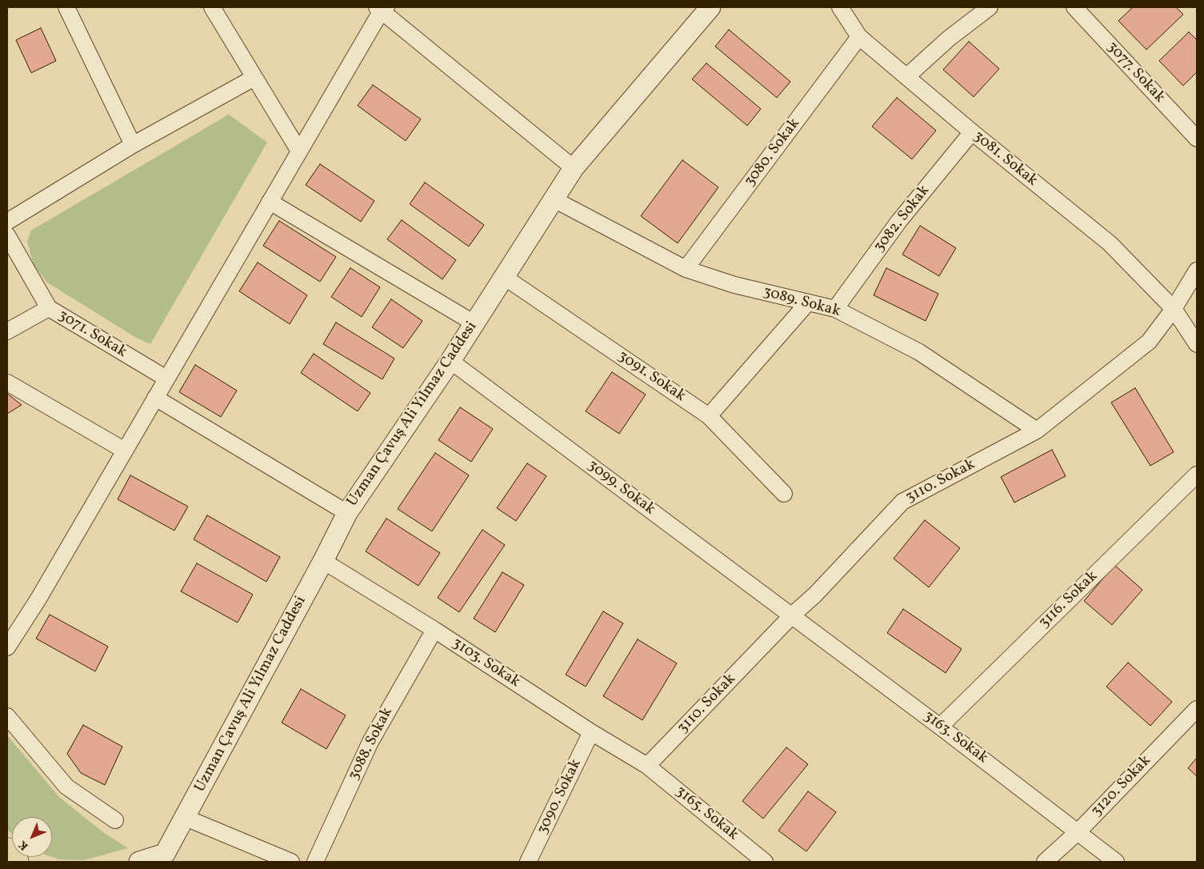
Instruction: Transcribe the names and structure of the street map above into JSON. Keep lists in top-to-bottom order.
{
  "streets": {
    "street": [
      "3077. Sokak",
      "3080. Sokak",
      "3081. Sokak",
      "3082. Sokak",
      "3089. Sokak",
      "3071. Sokak",
      "3091. Sokak",
      "Uzman Çavuş Ali Yılmaz Caddesi",
      "3110. Sokak",
      "3099. Sokak",
      "3116. Sokak",
      "3103. Sokak",
      "3163. Sokak",
      "3088. Sokak",
      "3120. Sokak",
      "3090. Sokak",
      "3165. Sokak"
    ]
  },
  "crossings": [
    ["3080. Sokak", "3081. Sokak"],
    ["3080. Sokak", "3089. Sokak"],
    ["3081. Sokak", "3082. Sokak"],
    ["3081. Sokak", "3110. Sokak"],
    ["3082. Sokak", "3089. Sokak"],
    ["3089. Sokak", "Uzman Çavuş Ali Yılmaz Caddesi"],
    ["3089. Sokak", "3110. Sokak"],
    ["3091. Sokak", "Uzman Çavuş Ali Yılmaz Caddesi"],
    ["Uzman Çavuş Ali Yılmaz Caddesi", "3099. Sokak"],
    ["Uzman Çavuş Ali Yılmaz Caddesi", "3103. Sokak"],
    ["3110. Sokak", "3099. Sokak"],
    ["3110. Sokak", "3103. Sokak"],
    ["3110. Sokak", "3163. Sokak"],
    ["3110. Sokak", "3165. Sokak"],
    ["3099. Sokak", "3163. Sokak"],
    ["3116. Sokak", "3163. Sokak"],
    ["3103. Sokak", "3088. Sokak"],
    ["3103. Sokak", "3090. Sokak"],
    ["3103. Sokak", "3165. Sokak"],
    ["3163. Sokak", "3120. Sokak"]
  ],
  "north": "bottom left"
}
